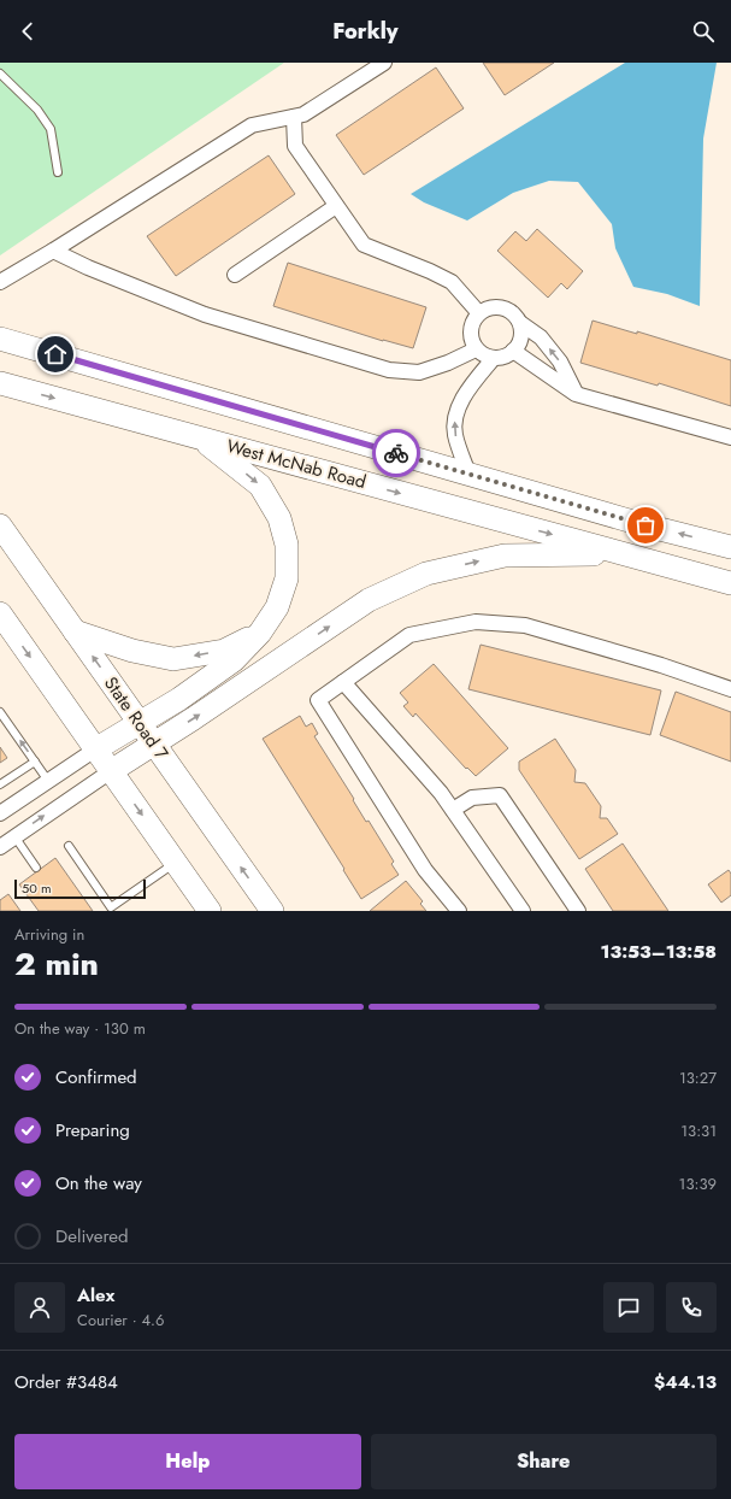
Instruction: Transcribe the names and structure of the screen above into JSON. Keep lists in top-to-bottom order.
{
  "streets": {
    "main road": ["West McNab Road", "State Road 7"]
  },
  "scale_bar": "50 m",
  "page": {
    "header": "Forkly",
    "scale": "50 m",
    "heading": ["2 min", "Arriving in", "13:53–13:58"],
    "panel": [
      "Alex",
      "Courier · 4.6",
      "Order #3484",
      "$44.13"
    ],
    "bar": "On the way · 130 m",
    "list": [
      ["Confirmed", "13:27"],
      ["Preparing", "13:31"],
      ["On the way", "13:39"],
      "Delivered"
    ],
    "buttons": ["Help", "Share"]
  }
}
